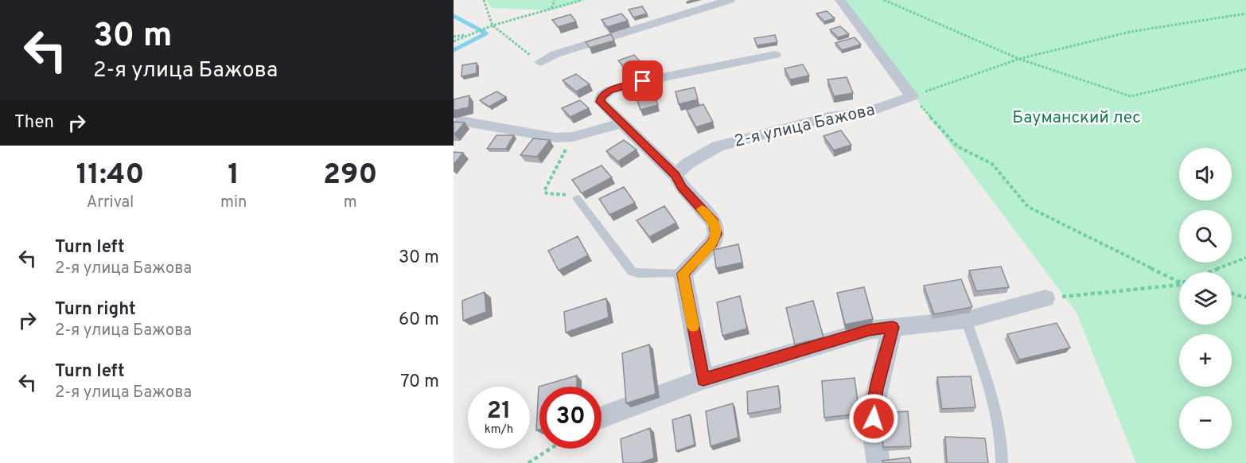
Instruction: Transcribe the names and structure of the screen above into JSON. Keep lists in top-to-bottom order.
{
  "streets": {
    "street": ["2-я улица Бажова"]
  },
  "parks": ["Бауманский лес"],
  "page": {
    "turn": ["30 m", "2-я улица Бажова"],
    "then": "Then",
    "eta": [
      "11:40",
      "Arrival",
      "1",
      "min",
      "290",
      "m"
    ],
    "map_buttons": ["+", "−"],
    "list": [
      {
        "name": "Turn left",
        "note": "2-я улица Бажова",
        "value": "30 m"
      },
      {
        "name": "Turn right",
        "note": "2-я улица Бажова",
        "value": "60 m"
      },
      {
        "name": "Turn left",
        "note": "2-я улица Бажова",
        "value": "70 m"
      }
    ],
    "speed": "21 km/h",
    "limit": "30"
  }
}
